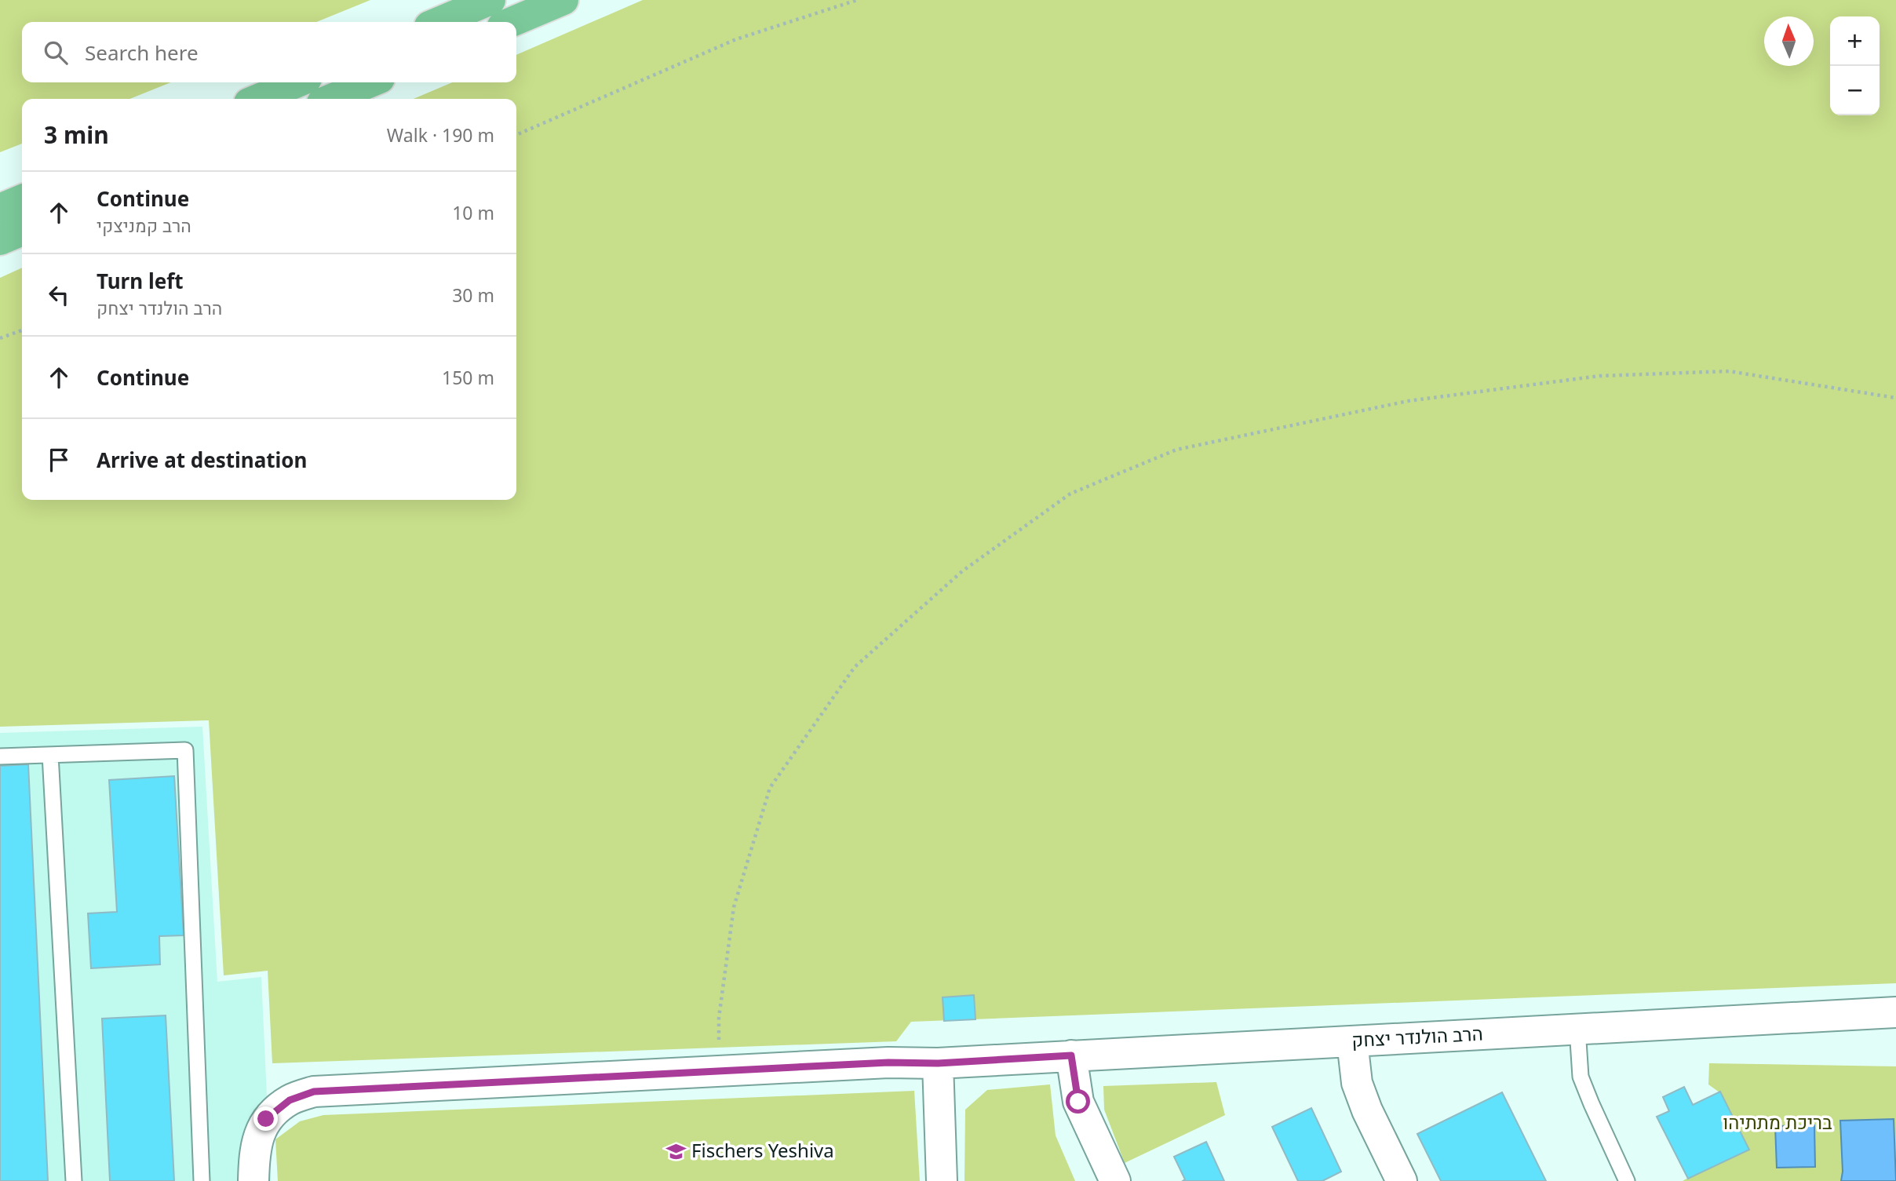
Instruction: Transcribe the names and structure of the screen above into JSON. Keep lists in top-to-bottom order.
{
  "streets": {
    "street": ["הרב הולנדר יצחק"]
  },
  "parks": ["בריכת מתתיהו"],
  "places": {
    "school or university": ["Fischers Yeshiva"]
  },
  "north": "top",
  "page": {
    "map_buttons": ["+", "−"],
    "search": "Search here",
    "heading": ["3 min", "Walk · 190 m"],
    "list": [
      ["Continue", "הרב קמניצקי", "10 m"],
      ["Turn left", "הרב הולנדר יצחק", "30 m"],
      ["Continue", "150 m"],
      "Arrive at destination"
    ]
  }
}
